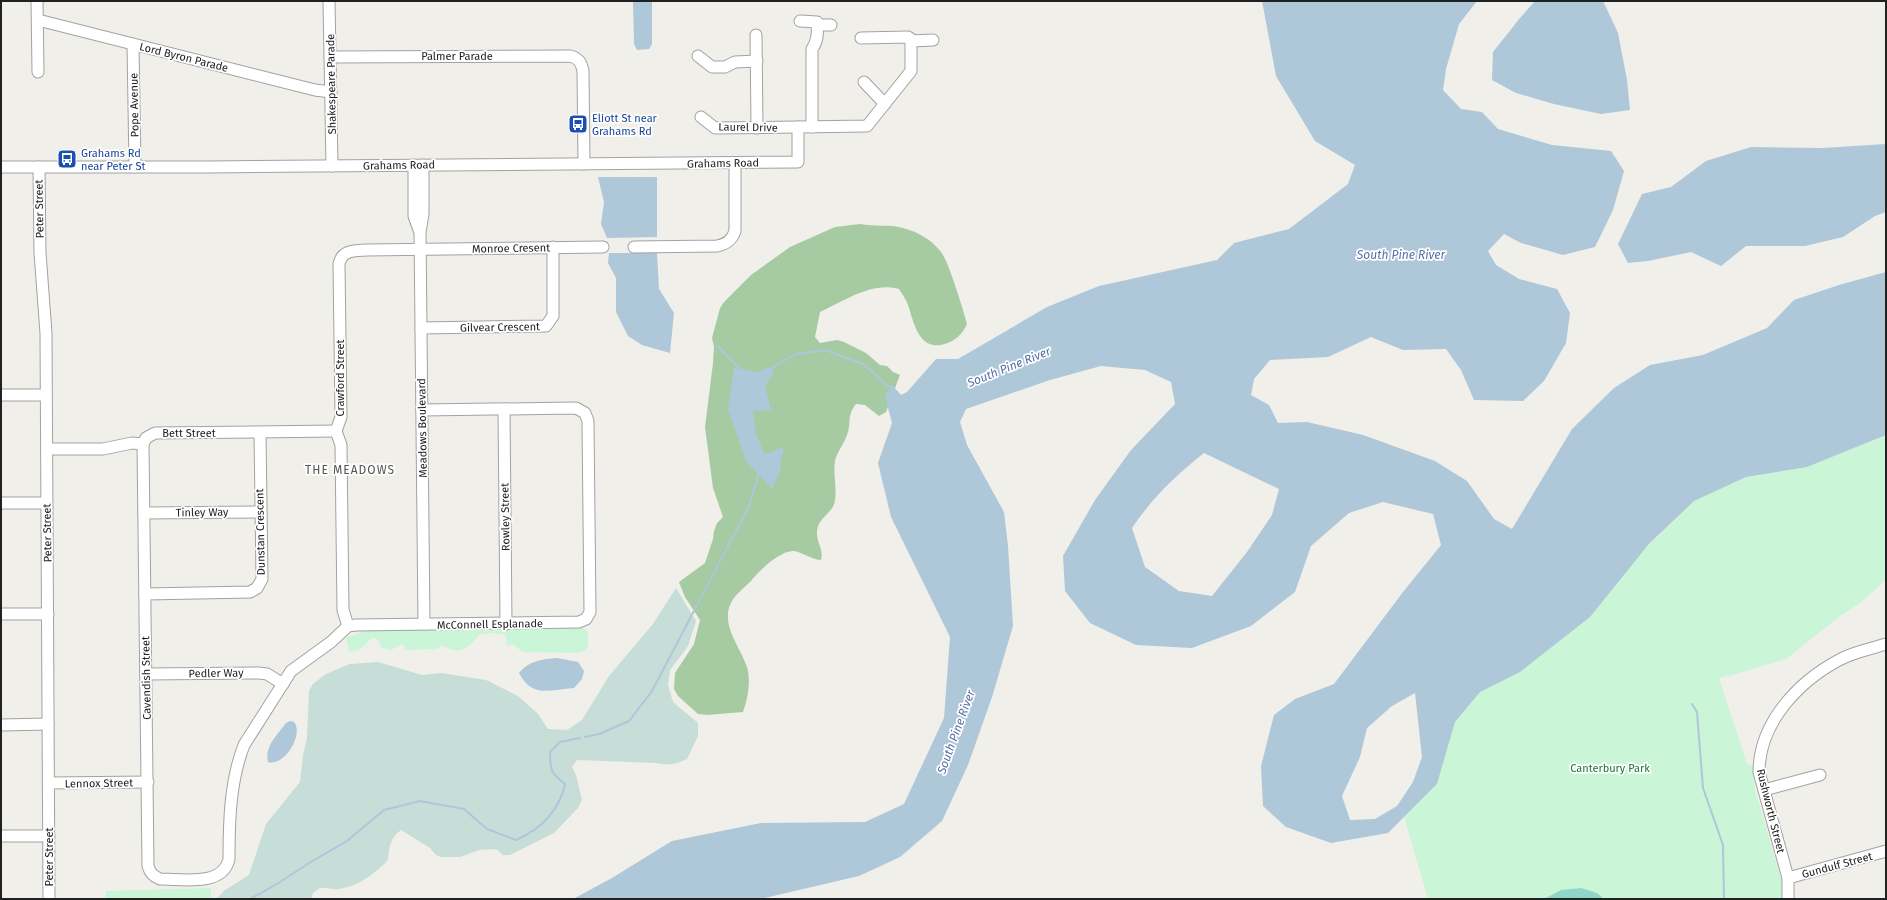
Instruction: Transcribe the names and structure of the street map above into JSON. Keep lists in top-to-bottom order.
{
  "streets": {
    "street": [
      "Palmer Parade",
      "Lord Byron Parade",
      "Shakespeare Parade",
      "Pope Avenue",
      "Laurel Drive",
      "Grahams Road",
      "Peter Street",
      "Monroe Cresent",
      "Gilvear Crescent",
      "Crawford Street",
      "Meadows Boulevard",
      "Bett Street",
      "Tinley Way",
      "Rowley Street",
      "Dunstan Crescent",
      "McConnell Esplanade",
      "Pedler Way",
      "Cavendish Street",
      "Lennox Street",
      "Rushworth Street",
      "Gundulf Street"
    ]
  },
  "crossings": [
    ["Palmer Parade", "Shakespeare Parade"],
    ["Palmer Parade", "Grahams Road"],
    ["Lord Byron Parade", "Shakespeare Parade"],
    ["Lord Byron Parade", "Pope Avenue"],
    ["Shakespeare Parade", "Grahams Road"],
    ["Pope Avenue", "Grahams Road"],
    ["Laurel Drive", "Grahams Road"],
    ["Grahams Road", "Peter Street"],
    ["Grahams Road", "Meadows Boulevard"],
    ["Peter Street", "Lennox Street"],
    ["Monroe Cresent", "Gilvear Crescent"],
    ["Monroe Cresent", "Crawford Street"],
    ["Monroe Cresent", "Meadows Boulevard"],
    ["Gilvear Crescent", "Meadows Boulevard"],
    ["Crawford Street", "Meadows Boulevard"],
    ["Crawford Street", "Bett Street"],
    ["Crawford Street", "McConnell Esplanade"],
    ["Meadows Boulevard", "McConnell Esplanade"],
    ["Bett Street", "Dunstan Crescent"],
    ["Bett Street", "Cavendish Street"],
    ["Tinley Way", "Dunstan Crescent"],
    ["Tinley Way", "Cavendish Street"],
    ["Rowley Street", "McConnell Esplanade"],
    ["Dunstan Crescent", "Cavendish Street"],
    ["Pedler Way", "Cavendish Street"],
    ["Cavendish Street", "Lennox Street"],
    ["Rushworth Street", "Gundulf Street"]
  ],
  "districts": ["THE MEADOWS"],
  "water": ["South Pine River"],
  "parks": ["Canterbury Park"],
  "places": {
    "bus stop": ["Eliott St near Grahams Rd", "Grahams Rd near Peter St"]
  }
}
